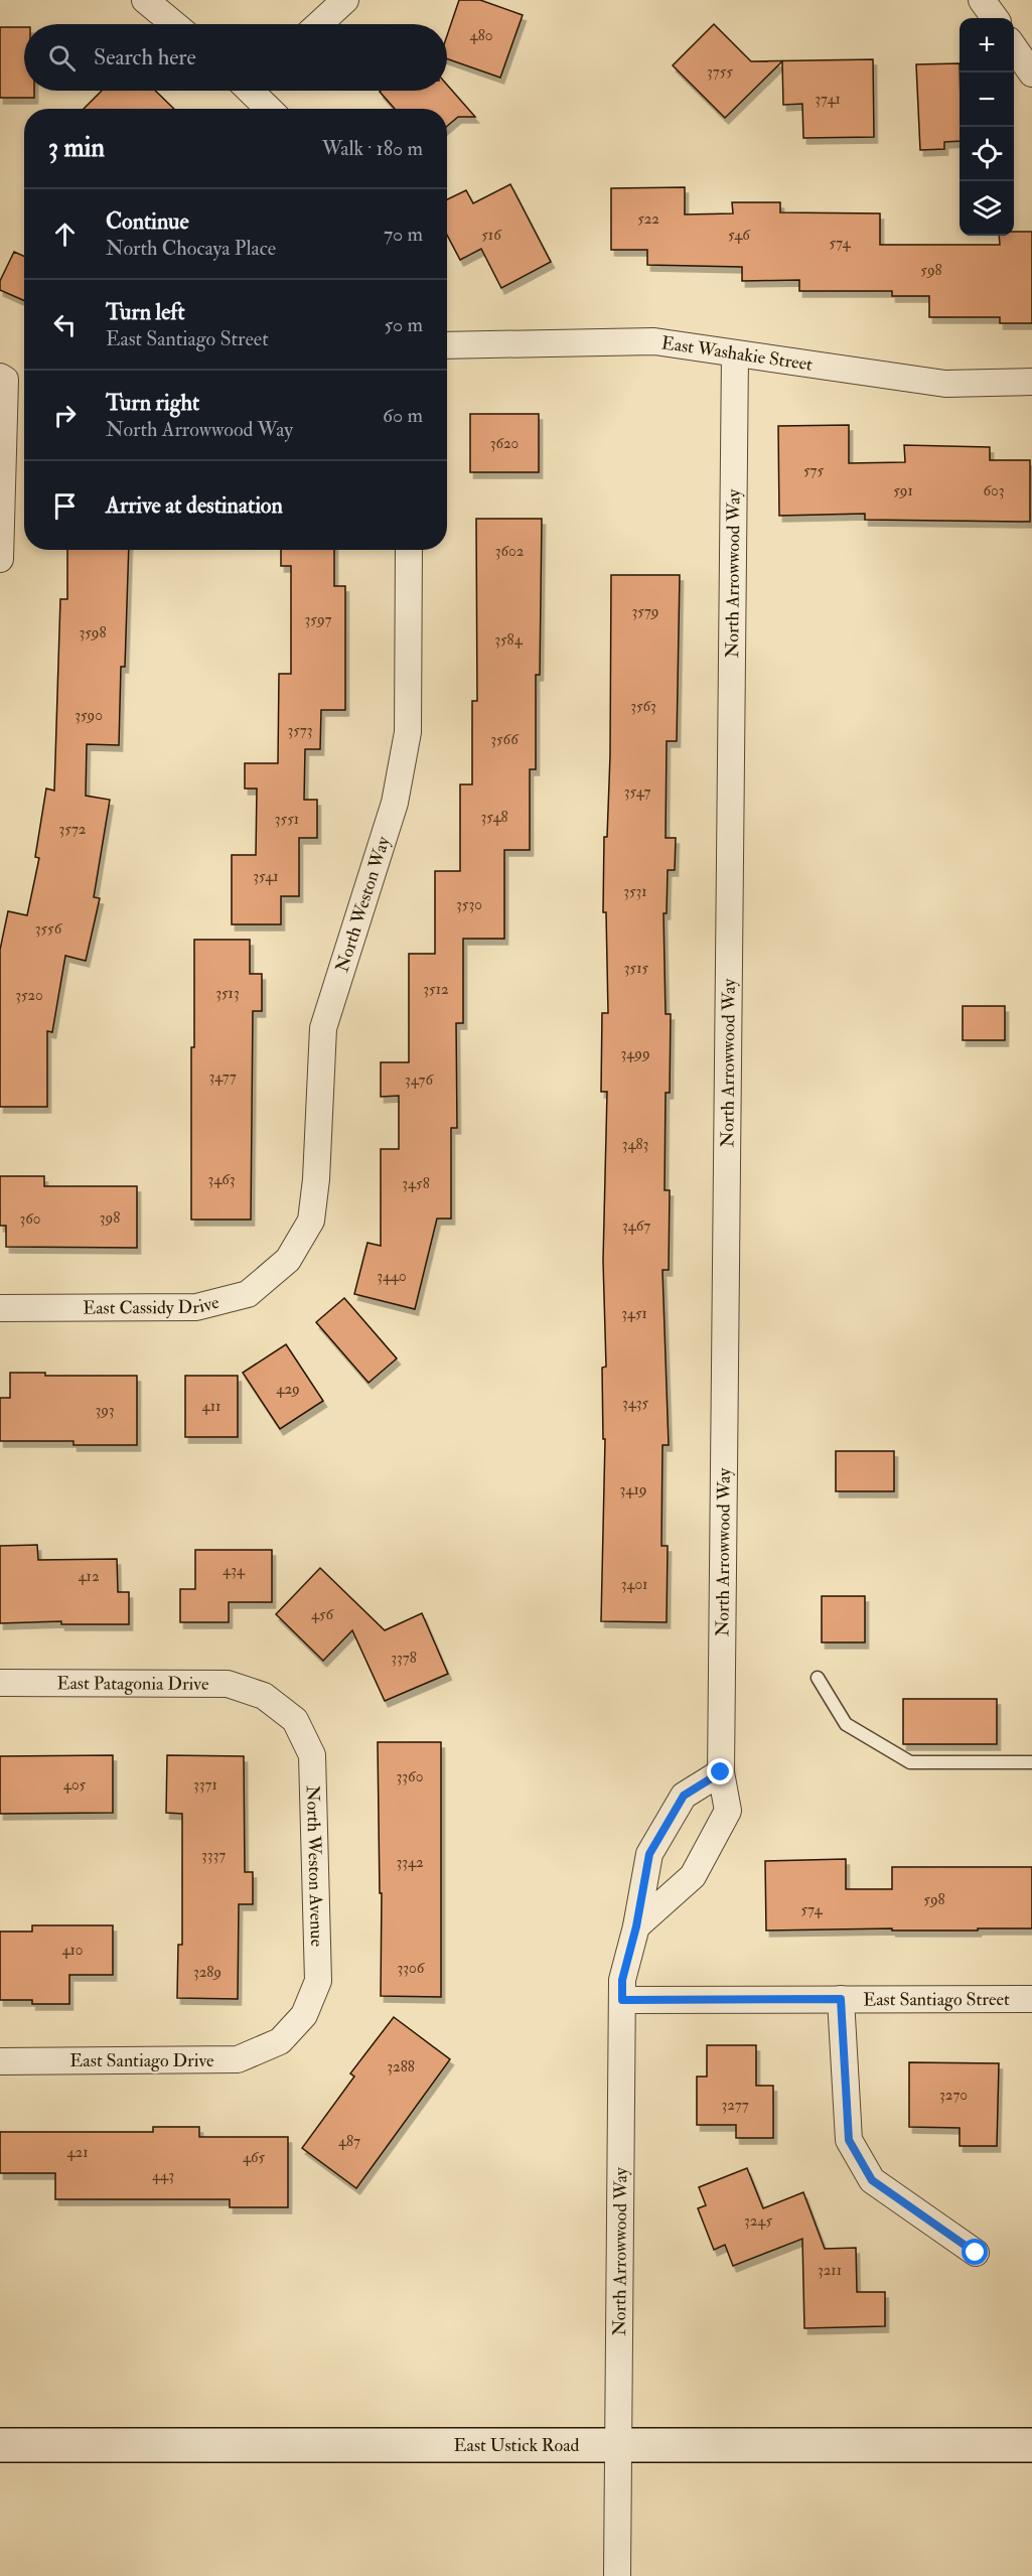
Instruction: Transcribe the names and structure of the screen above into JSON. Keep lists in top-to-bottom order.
{
  "streets": {
    "main road": ["East Ustick Road"],
    "street": [
      "East Washakie Street",
      "North Arrowwood Way",
      "North Weston Way",
      "East Cassidy Drive",
      "East Patagonia Drive",
      "North Weston Avenue",
      "East Santiago Street",
      "East Santiago Drive"
    ]
  },
  "crossings": [
    ["East Washakie Street", "North Arrowwood Way"],
    ["North Arrowwood Way", "East Santiago Street"],
    ["North Arrowwood Way", "East Ustick Road"],
    ["North Weston Way", "East Cassidy Drive"],
    ["East Patagonia Drive", "North Weston Avenue"],
    ["North Weston Avenue", "East Santiago Drive"]
  ],
  "house_numbers": [
    "480",
    "3755",
    "3741",
    "522",
    "516",
    "546",
    "574",
    "598",
    "3620",
    "575",
    "591",
    "603",
    "3602",
    "3579",
    "3597",
    "3598",
    "3584",
    "3563",
    "3590",
    "3573",
    "3566",
    "3547",
    "3548",
    "3551",
    "3572",
    "3541",
    "3531",
    "3530",
    "3556",
    "3515",
    "3512",
    "3513",
    "3520",
    "3499",
    "3477",
    "3476",
    "3483",
    "3463",
    "3458",
    "398",
    "360",
    "3467",
    "3440",
    "3451",
    "429",
    "3435",
    "411",
    "393",
    "3419",
    "434",
    "412",
    "3401",
    "456",
    "3378",
    "3360",
    "405",
    "3371",
    "3337",
    "3342",
    "598",
    "574",
    "410",
    "3306",
    "3289",
    "3288",
    "3270",
    "3277",
    "487",
    "421",
    "465",
    "443",
    "3245",
    "3211"
  ],
  "page": {
    "map_buttons": ["+", "−"],
    "search": "Search here",
    "heading": ["3 min", "Walk · 180 m"],
    "list": [
      ["Continue", "North Chocaya Place", "70 m"],
      ["Turn left", "East Santiago Street", "50 m"],
      ["Turn right", "North Arrowwood Way", "60 m"],
      "Arrive at destination"
    ]
  }
}
